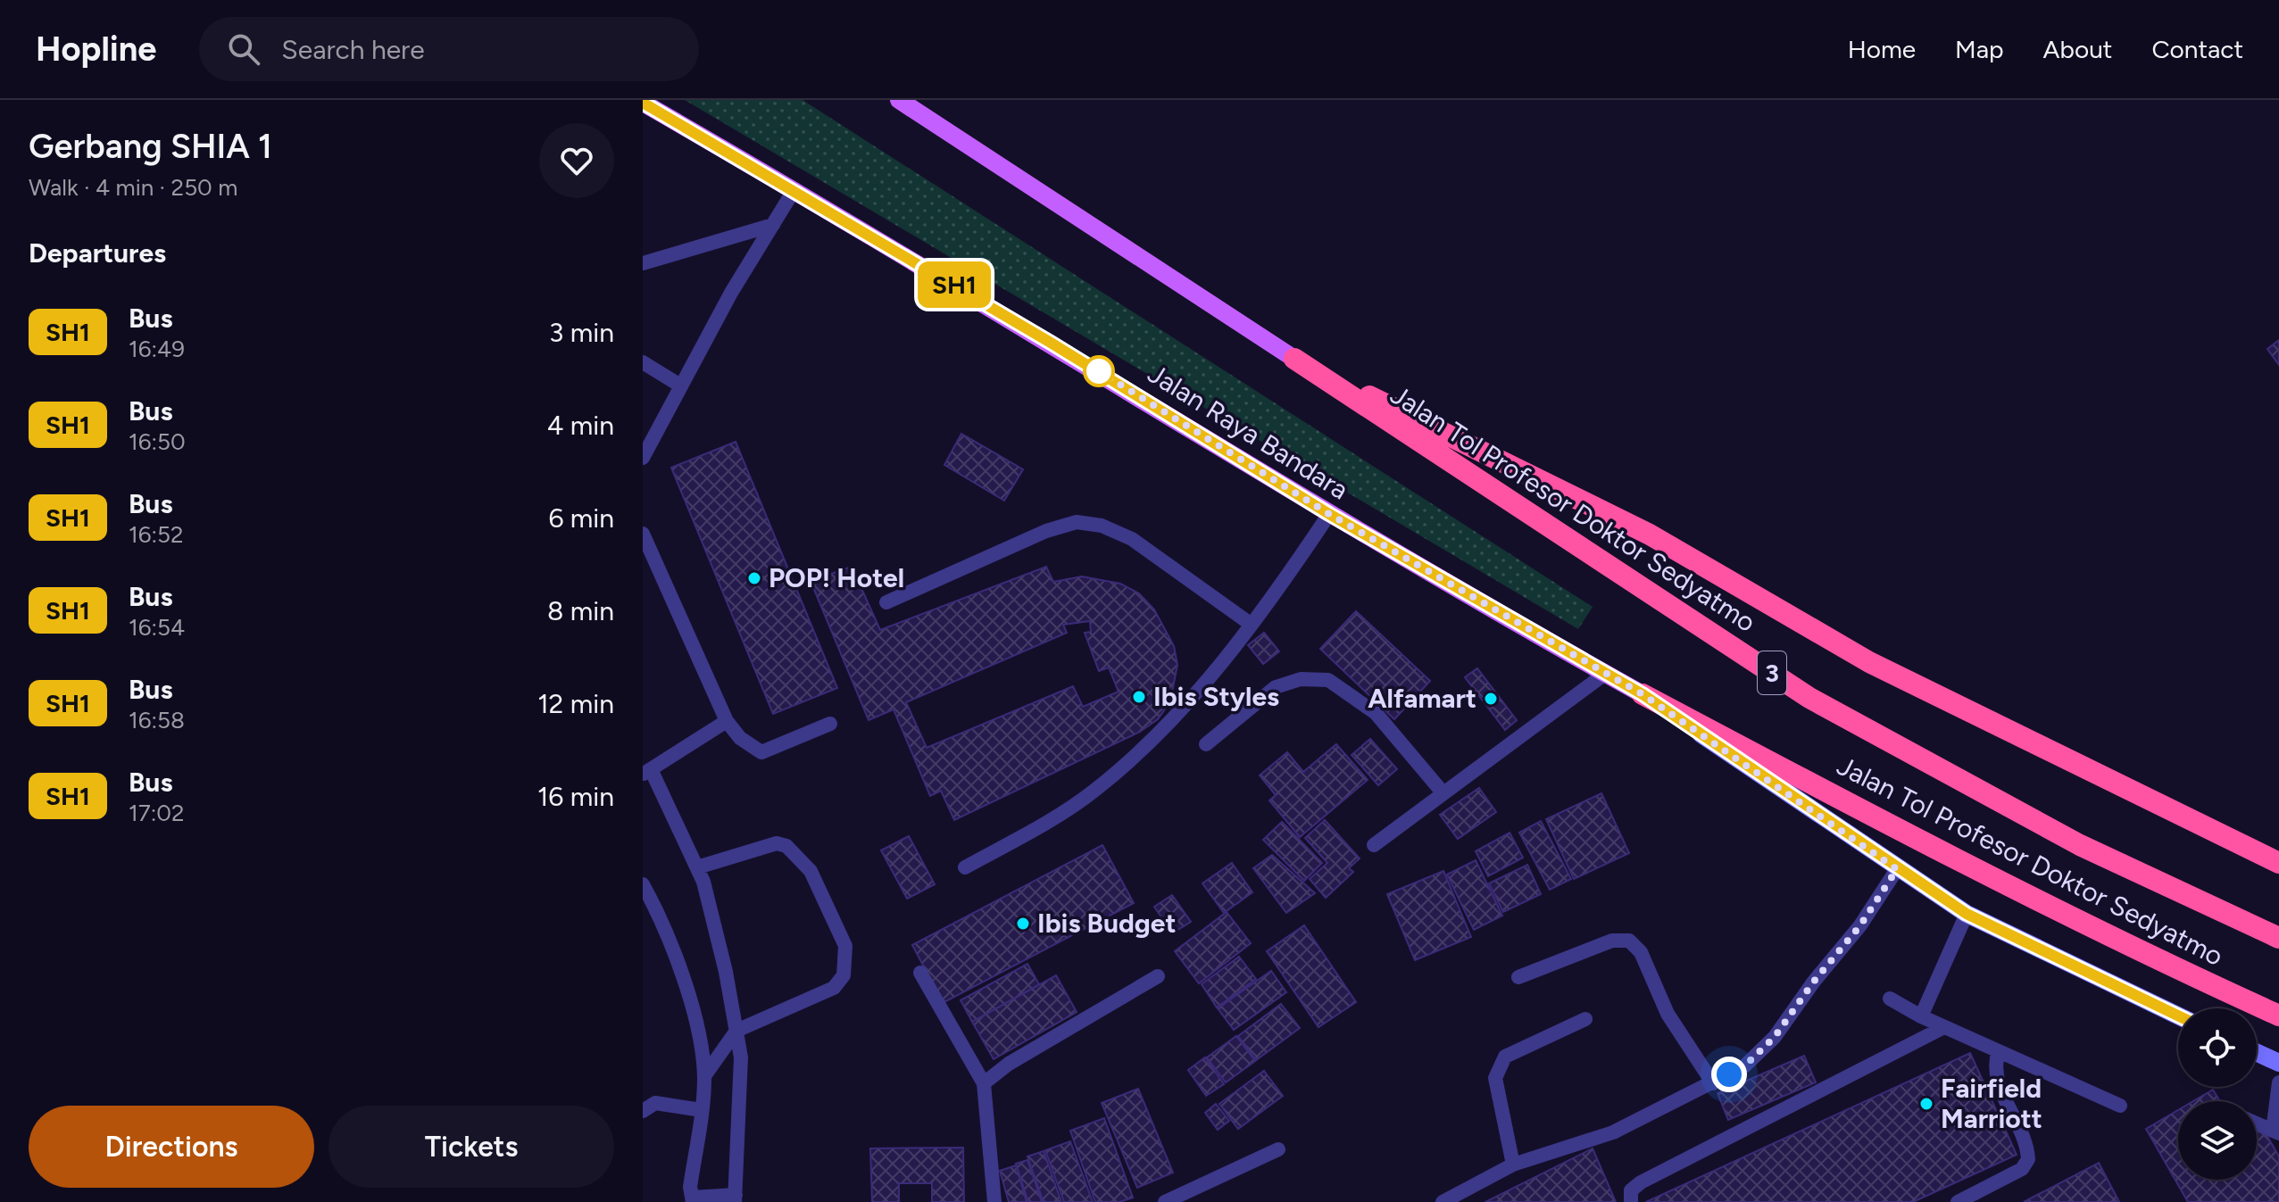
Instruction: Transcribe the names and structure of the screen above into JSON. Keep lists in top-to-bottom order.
{
  "streets": {
    "highway": ["Jalan Tol Profesor Doktor Sedyatmo", "3"],
    "main road": ["Jalan Raya Bandara"]
  },
  "crossings": [
    ["Jalan Raya Bandara", "Jalan Tol Profesor Doktor Sedyatmo"]
  ],
  "places": [
    "POP! Hotel",
    "Ibis Styles",
    "Alfamart",
    "Ibis Budget",
    "Fairfield Marriott"
  ],
  "lines": ["bus line SH1"],
  "page": {
    "header": "Hopline",
    "search": "Search here",
    "nav": [
      "Home",
      "Map",
      "About",
      "Contact"
    ],
    "heading": [
      ["Gerbang SHIA 1", "Walk · 4 min · 250 m"],
      "Departures"
    ],
    "on_map": "SH1",
    "list": [
      {
        "mark": "SH1",
        "name": "Bus",
        "note": "16:49",
        "value": "3 min"
      },
      {
        "mark": "SH1",
        "name": "Bus",
        "note": "16:50",
        "value": "4 min"
      },
      {
        "mark": "SH1",
        "name": "Bus",
        "note": "16:52",
        "value": "6 min"
      },
      {
        "mark": "SH1",
        "name": "Bus",
        "note": "16:54",
        "value": "8 min"
      },
      {
        "mark": "SH1",
        "name": "Bus",
        "note": "16:58",
        "value": "12 min"
      },
      {
        "mark": "SH1",
        "name": "Bus",
        "note": "17:02",
        "value": "16 min"
      }
    ],
    "buttons": ["Directions", "Tickets"]
  }
}
